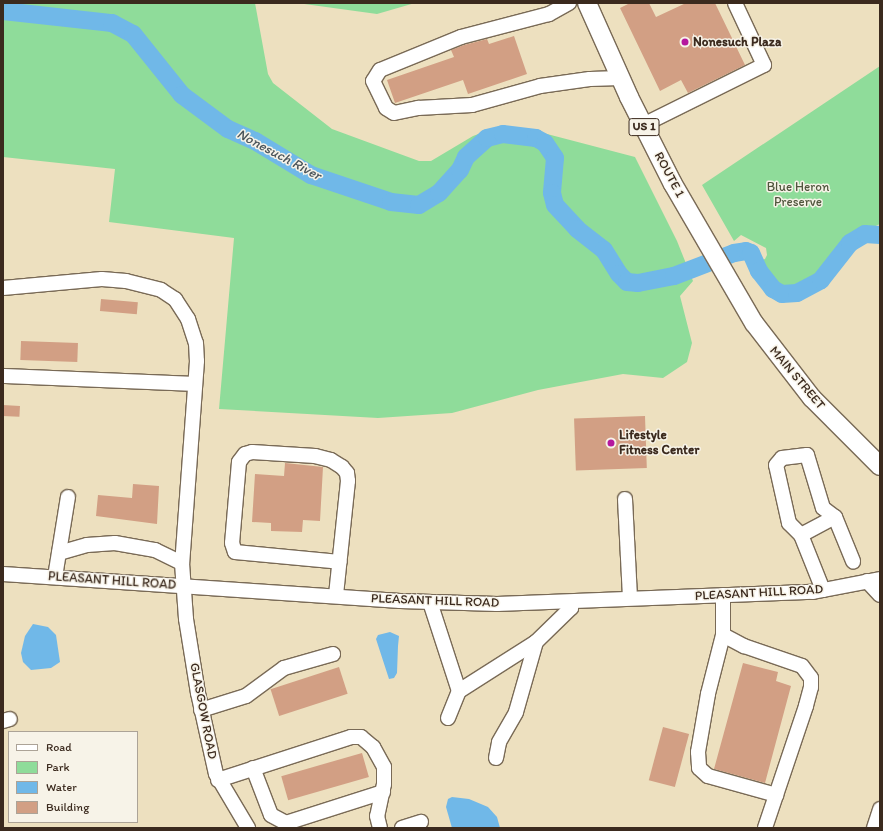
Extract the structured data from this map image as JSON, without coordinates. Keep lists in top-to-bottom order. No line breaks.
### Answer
{"streets":{"main road":["US 1","ROUTE 1","MAIN STREET"],"street":["PLEASANT HILL ROAD","GLASGOW ROAD"]},"crossings":[["ROUTE 1","MAIN STREET"],["PLEASANT HILL ROAD","GLASGOW ROAD"]],"water":["Nonesuch River"],"parks":["Blue Heron Preserve"],"places":["Nonesuch Plaza","Lifestyle Fitness Center"],"legend":["Road","Park","Water","Building"]}
